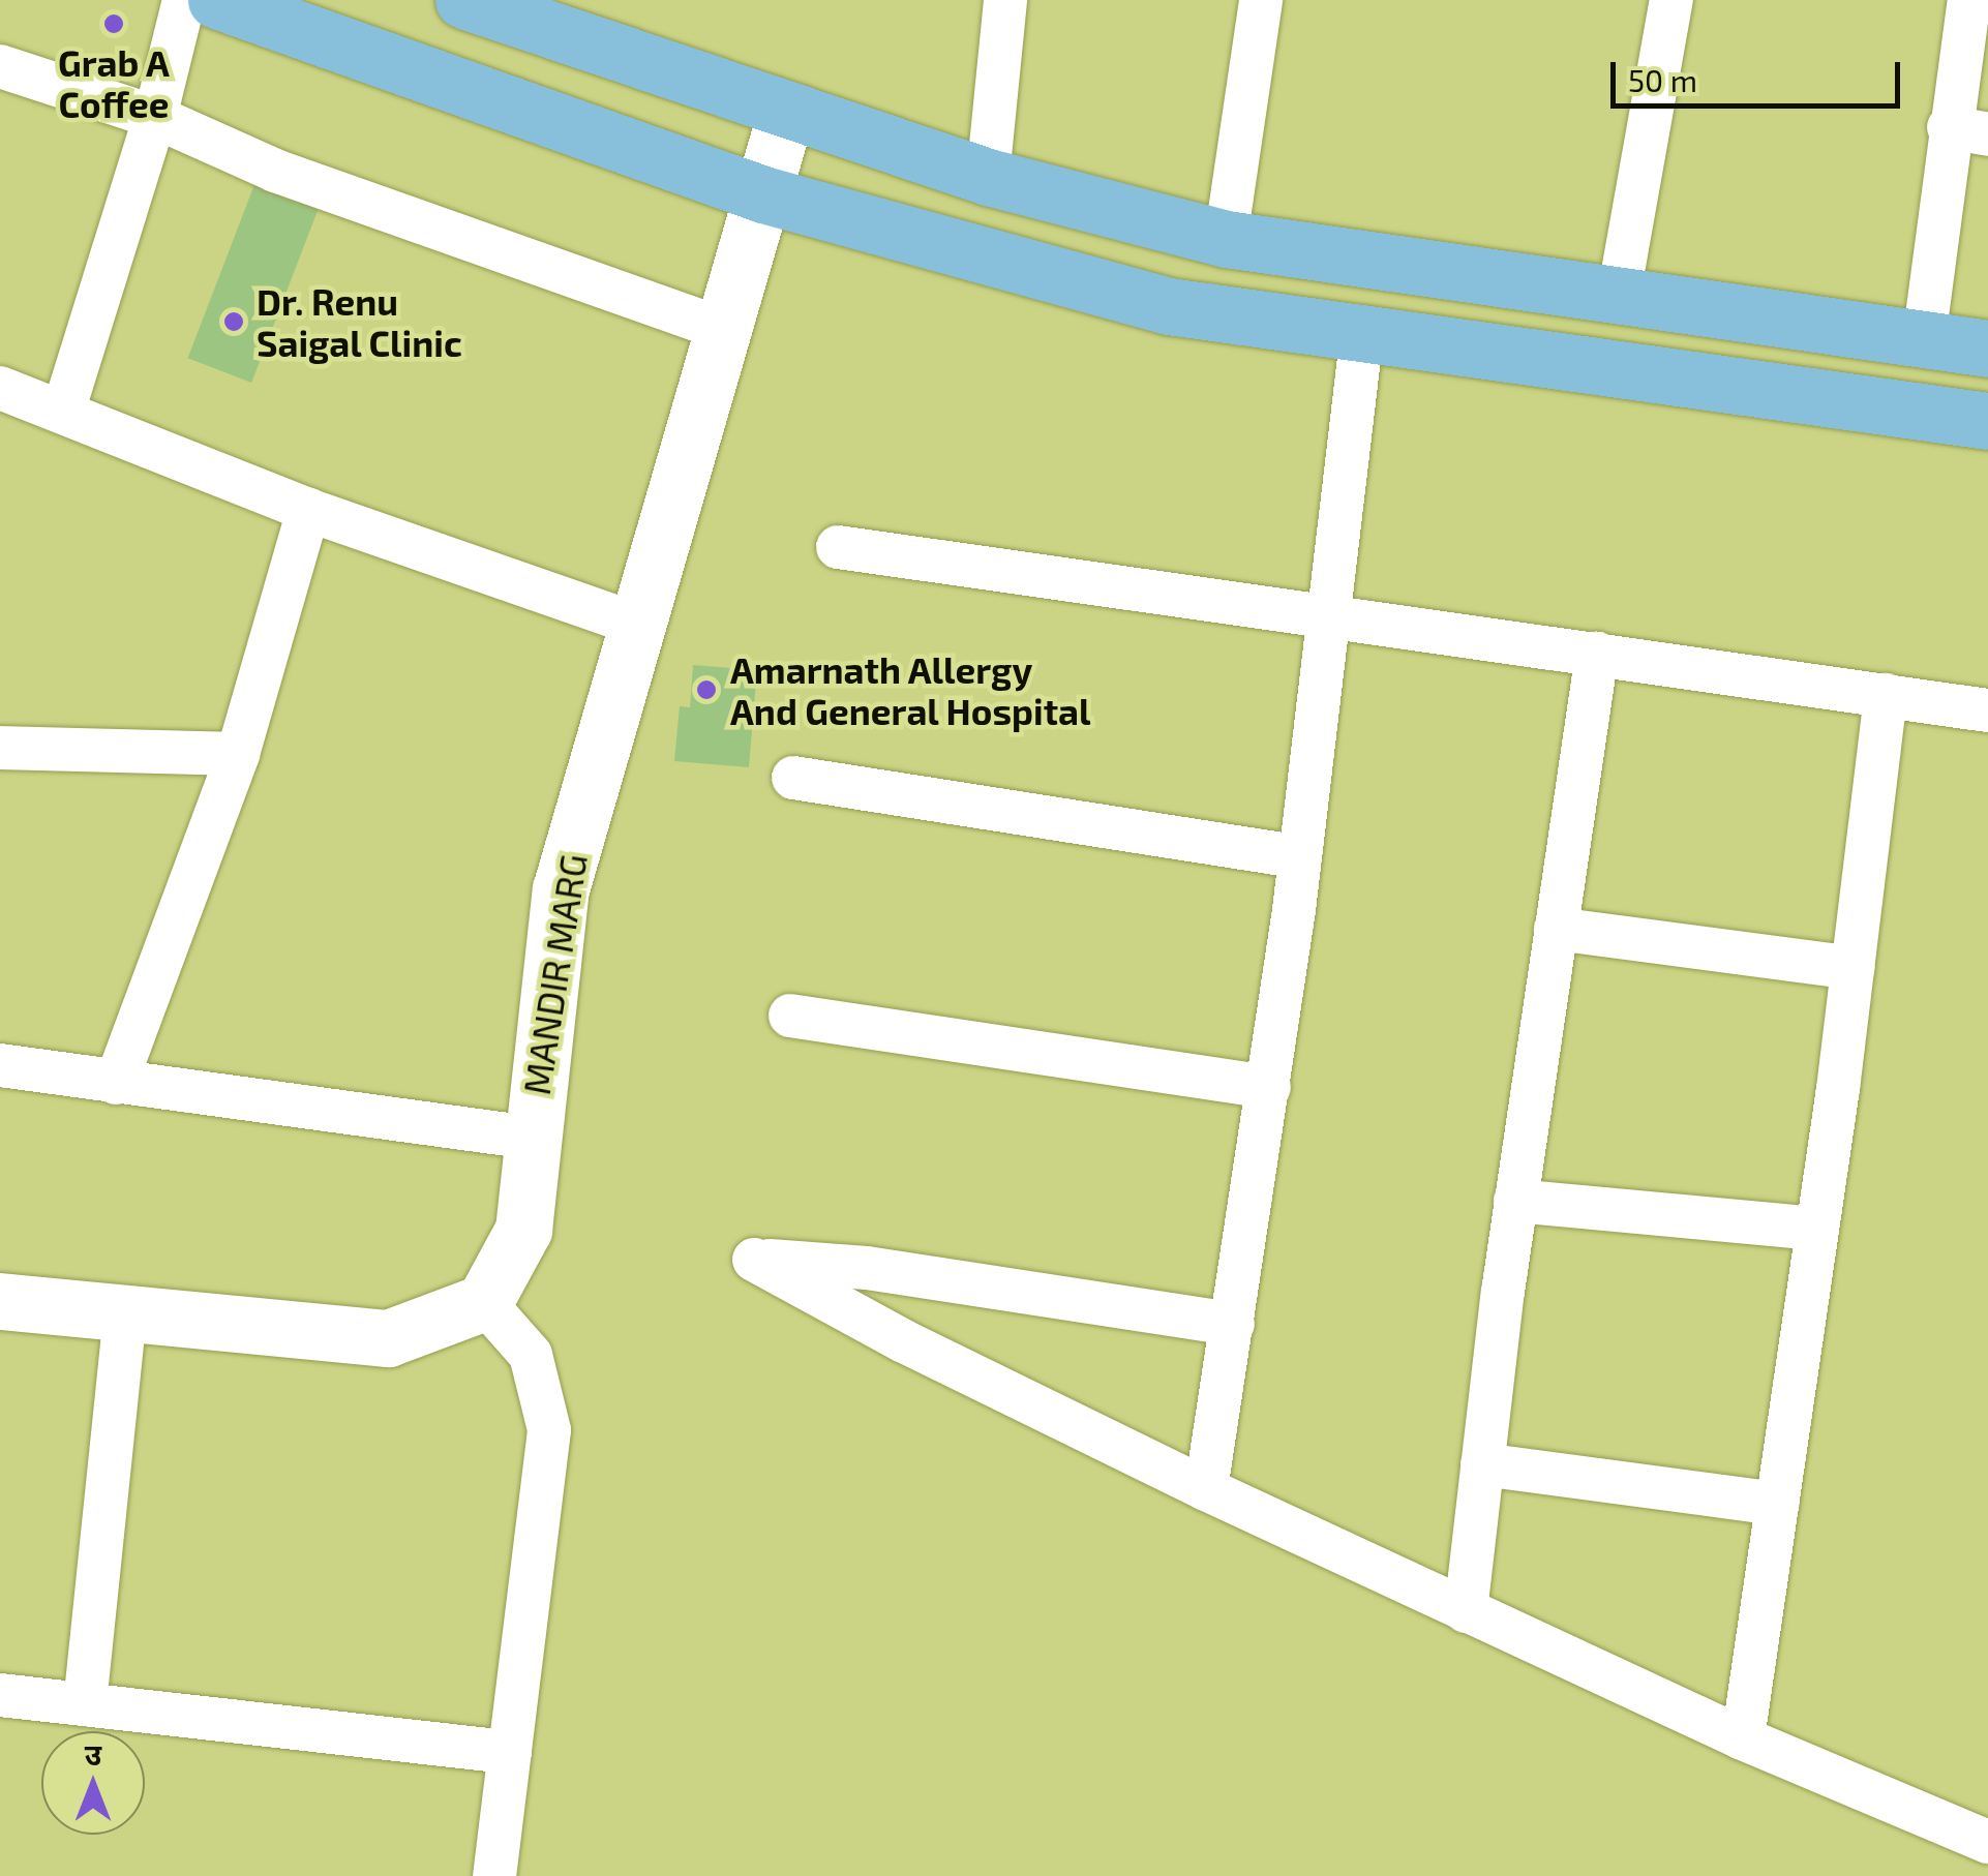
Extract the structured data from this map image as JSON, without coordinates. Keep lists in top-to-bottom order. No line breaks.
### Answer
{"streets":{"street":["MANDIR MARG"]},"places":["Grab A Coffee","Dr. Renu Saigal Clinic","Amarnath Allergy And General Hospital"],"scale_bar":"50 m","north":"top"}
